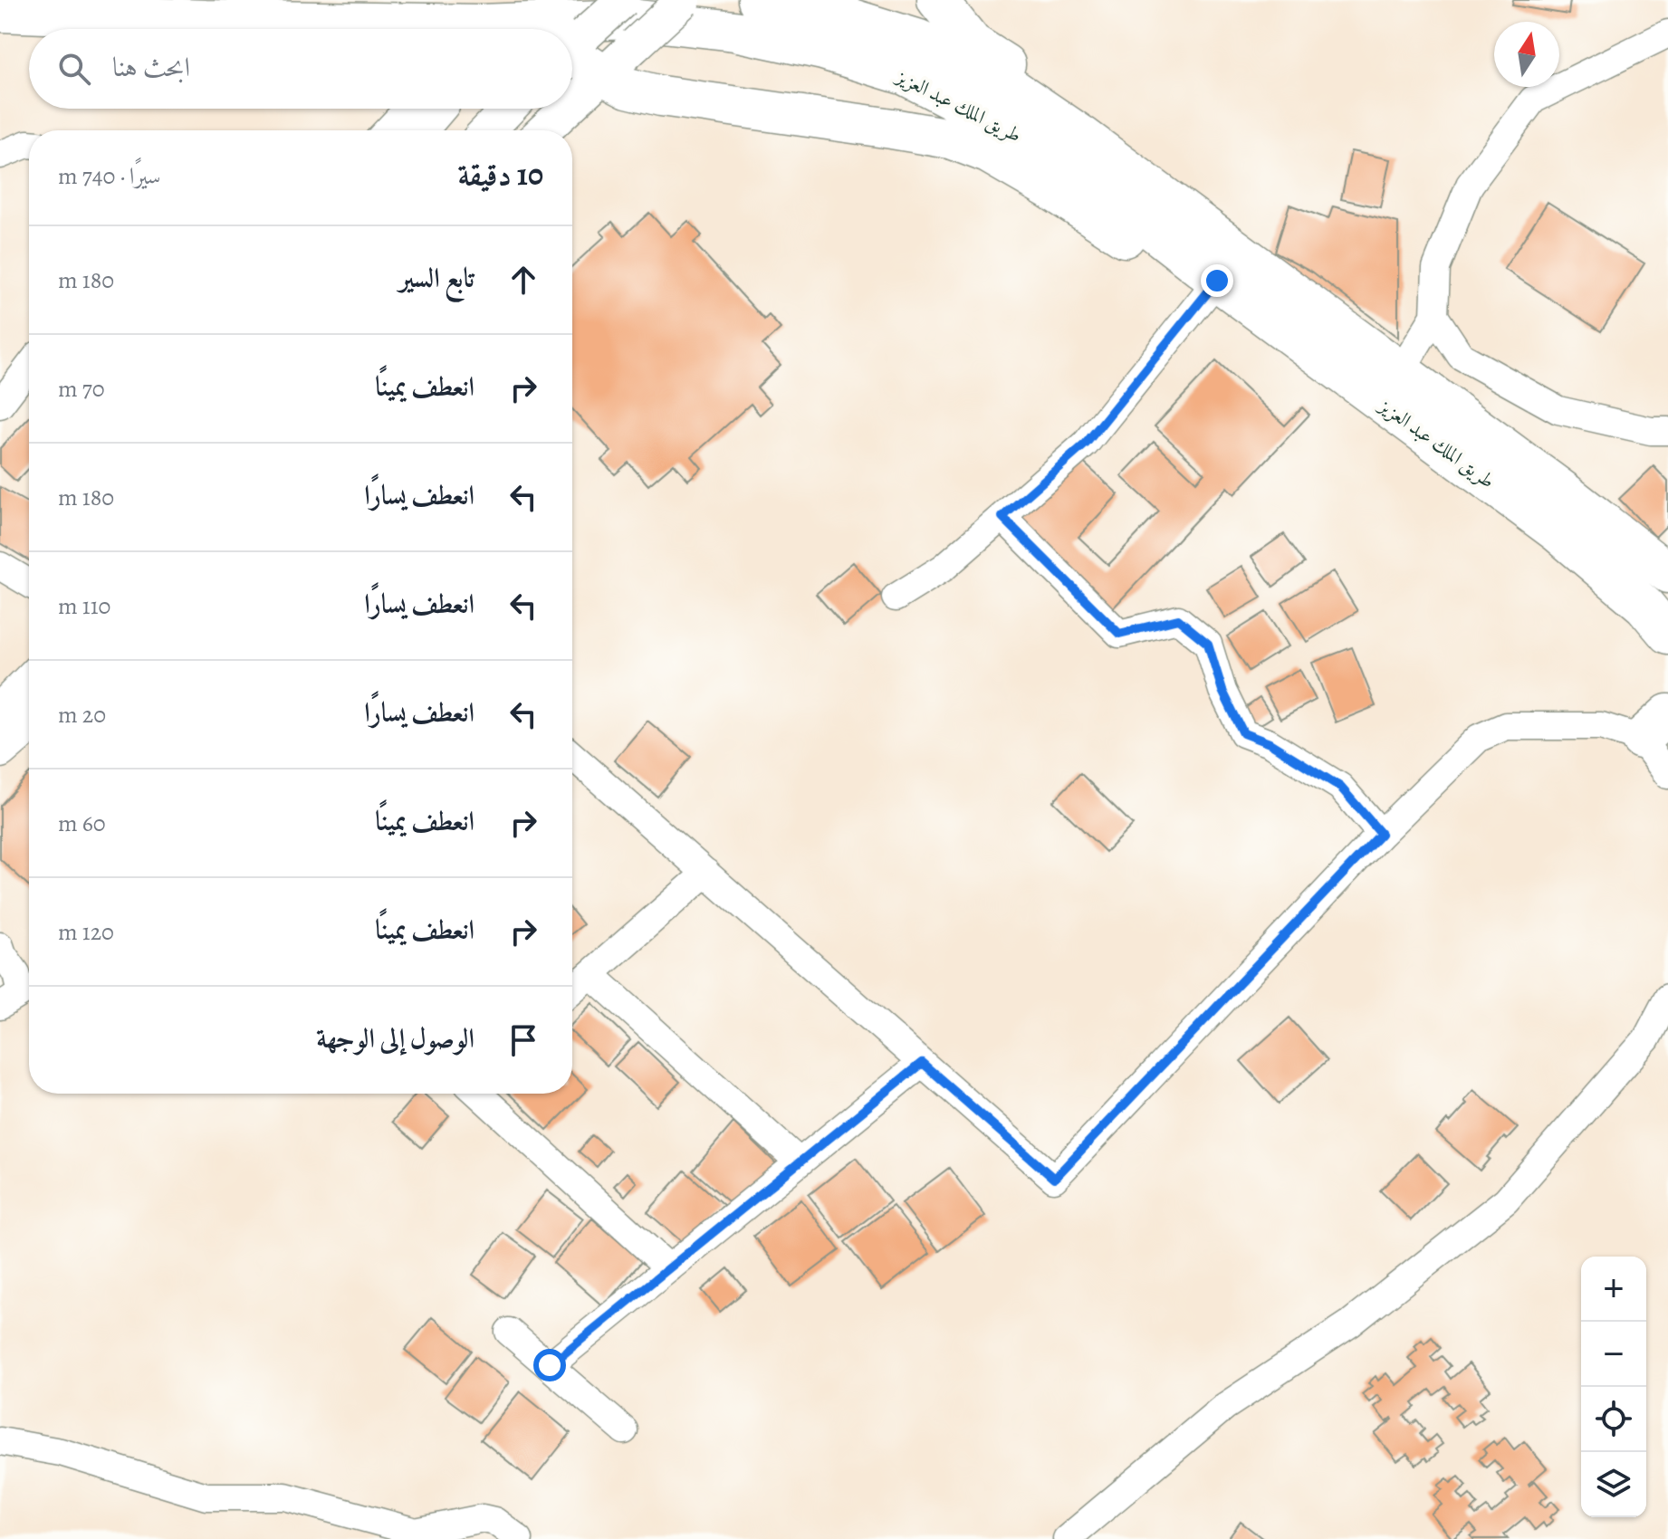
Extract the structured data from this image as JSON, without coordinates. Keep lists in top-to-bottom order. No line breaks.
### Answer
{"streets":{"highway":["طريق الملك عبد العزيز"]},"north":"top","page":{"search":"ابحث هنا","heading":["10 دقيقة","سيرًا · 740 m"],"list":[["تابع السير","180 m"],["انعطف يمينًا","70 m"],["انعطف يسارًا","180 m"],["انعطف يسارًا","110 m"],["انعطف يسارًا","20 m"],["انعطف يمينًا","60 m"],["انعطف يمينًا","120 m"],"الوصول إلى الوجهة"],"map_buttons":["+","−"]}}
